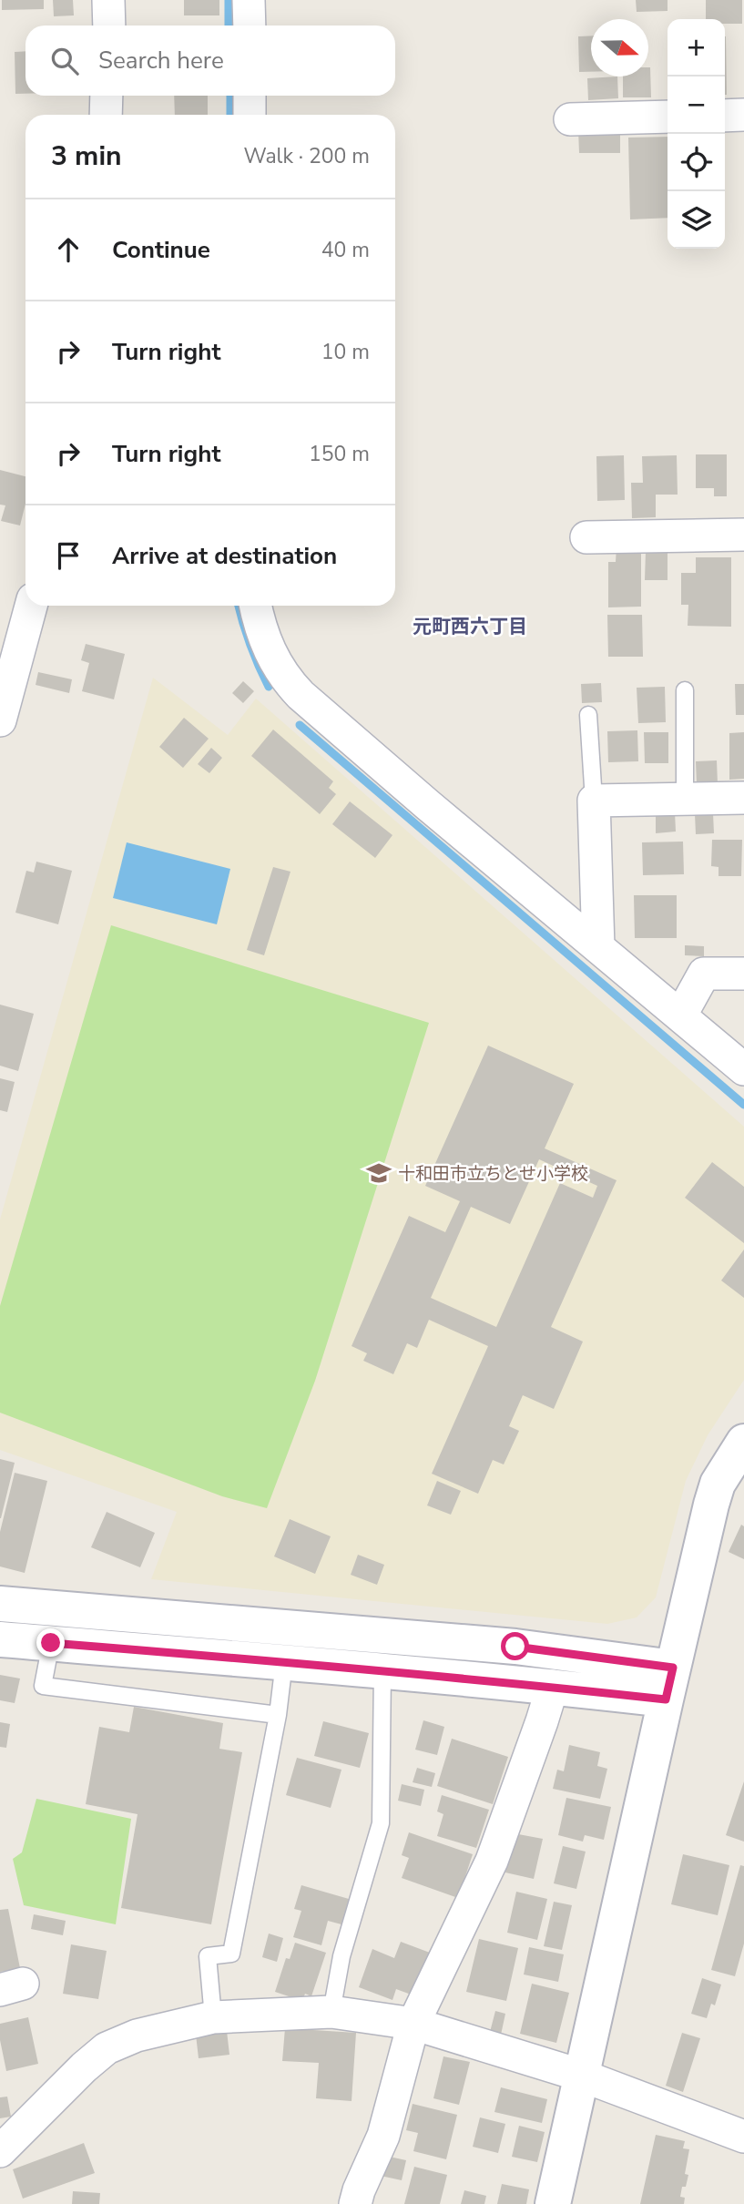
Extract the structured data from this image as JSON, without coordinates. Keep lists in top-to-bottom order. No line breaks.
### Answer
{"districts":["元町西六丁目"],"places":{"school or university":["十和田市立ちとせ小学校"]},"north":"right","page":{"map_buttons":["+","−"],"search":"Search here","heading":["3 min","Walk · 200 m"],"list":[["Continue","40 m"],["Turn right","10 m"],["Turn right","150 m"],"Arrive at destination"]}}
